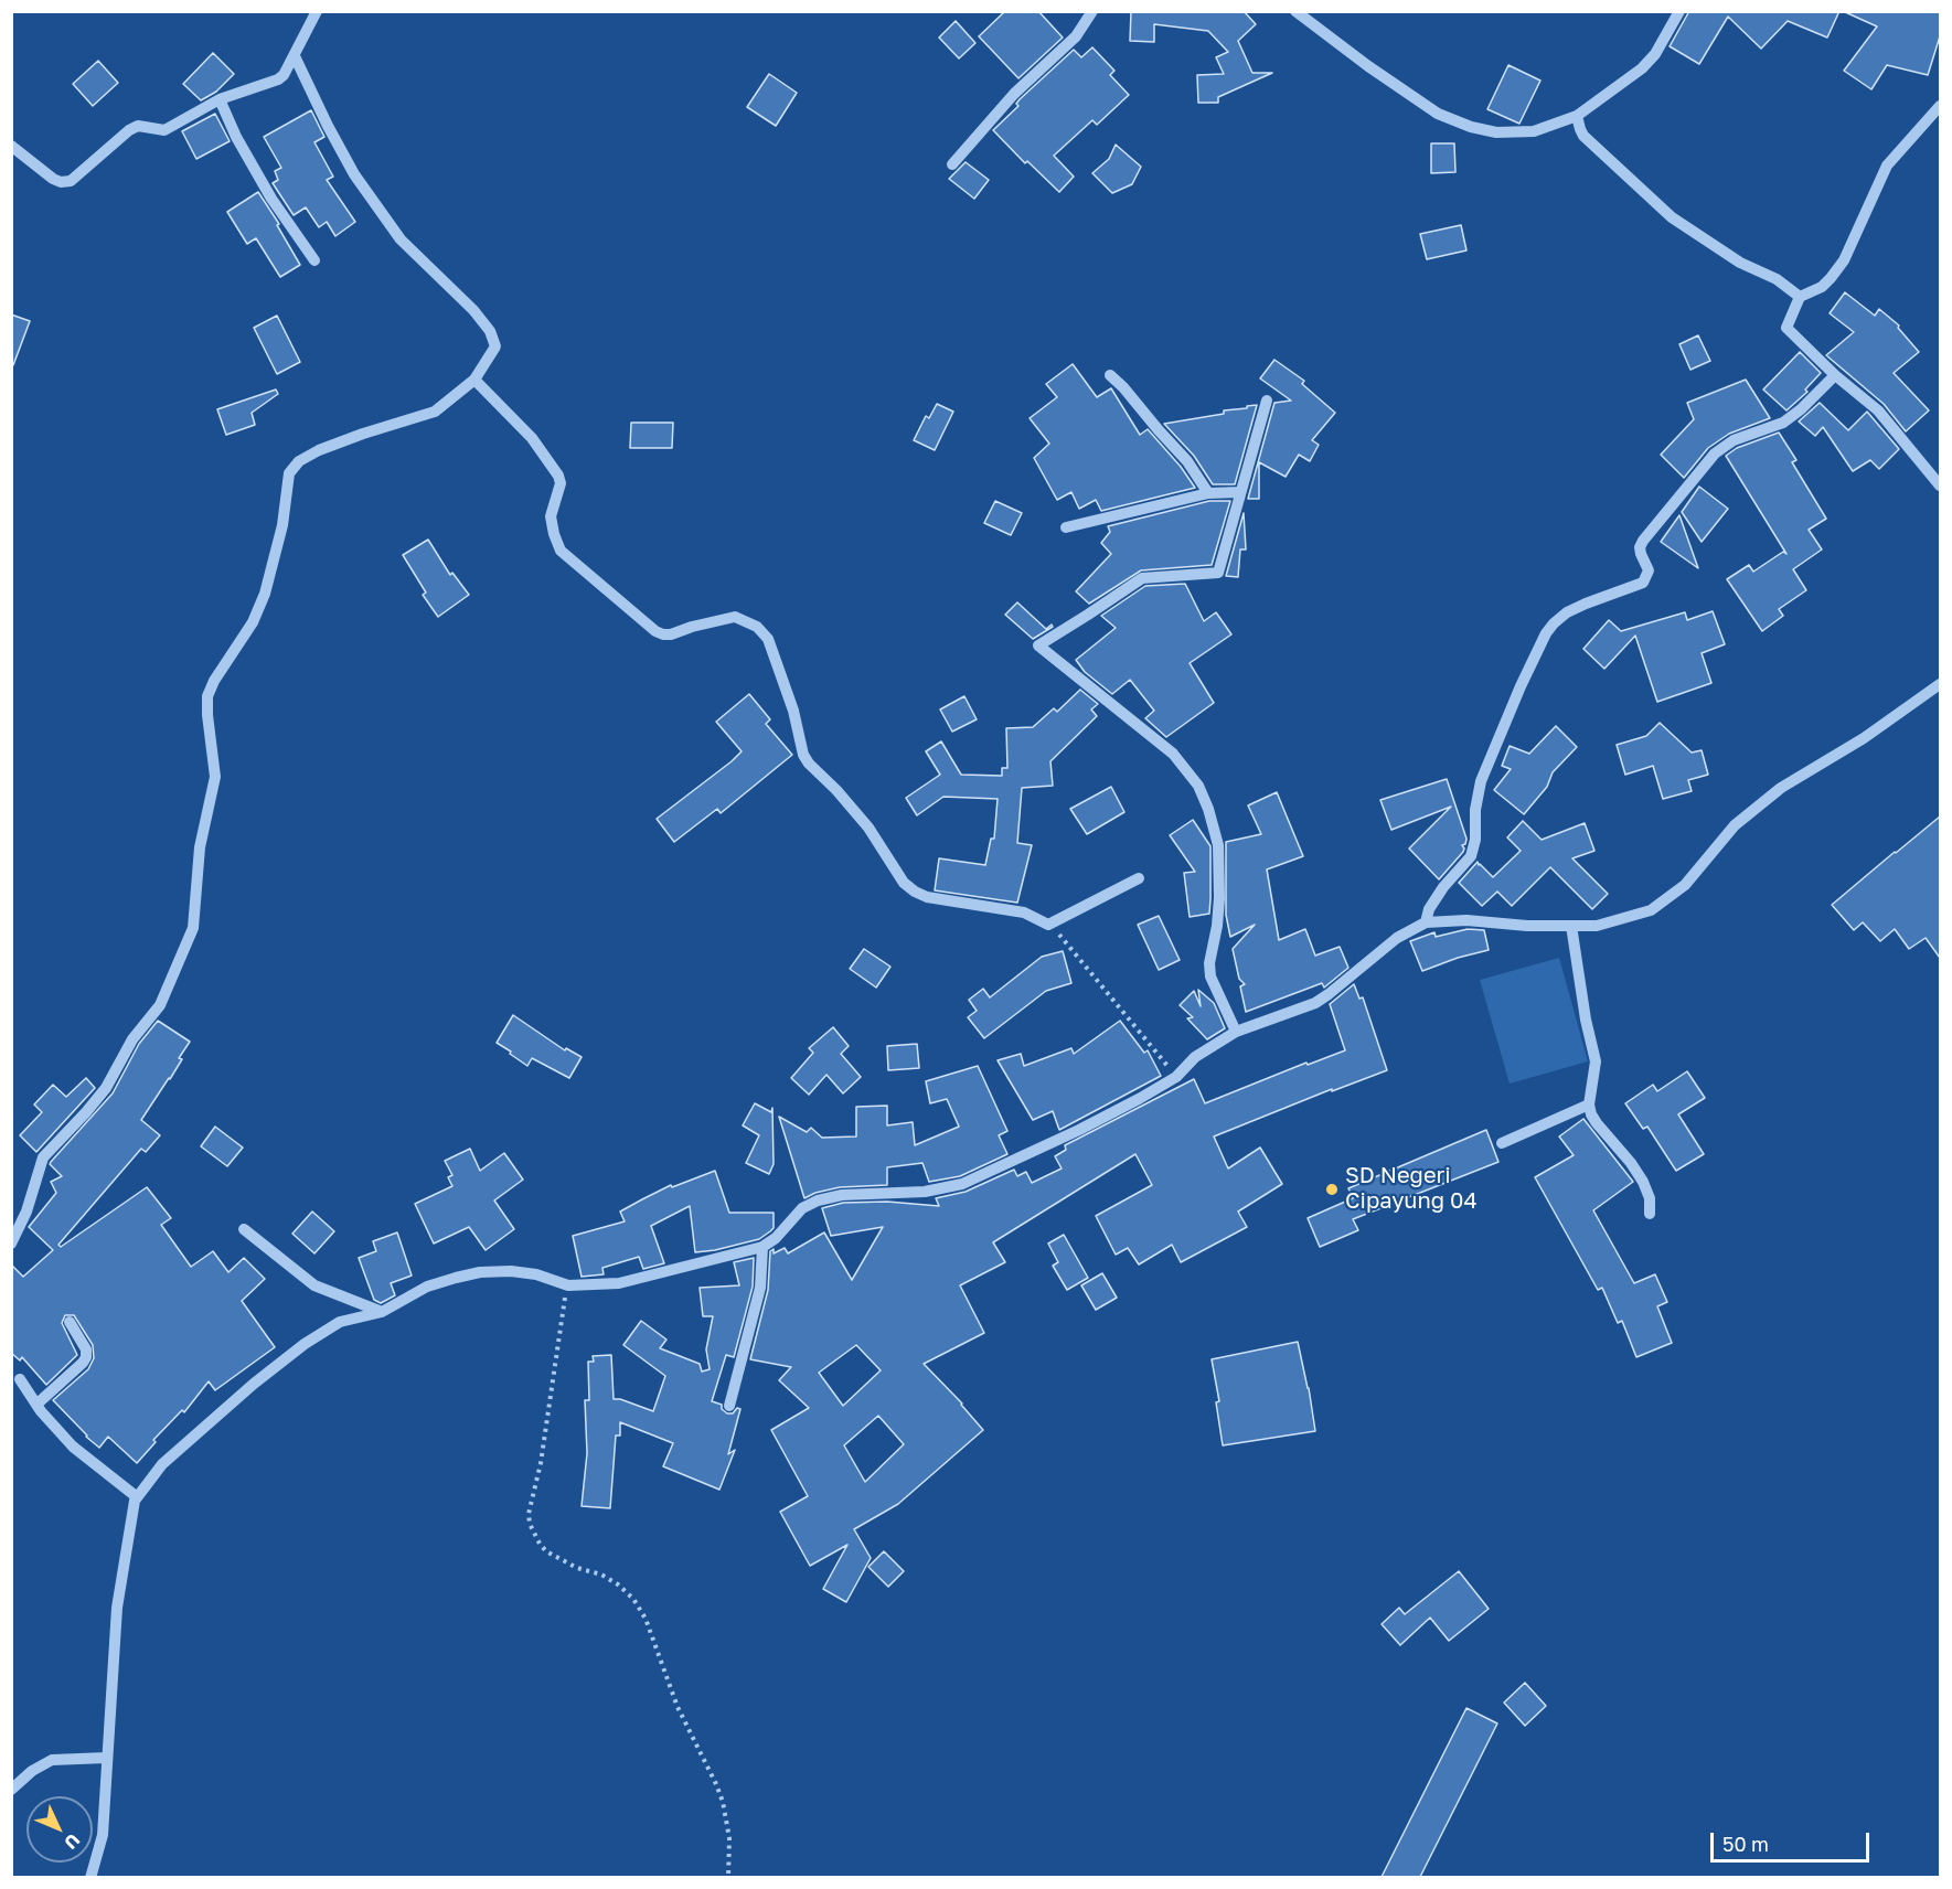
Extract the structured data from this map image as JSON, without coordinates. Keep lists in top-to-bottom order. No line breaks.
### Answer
{"places":["SD Negeri Cipayung 04"],"scale_bar":"50 m","north":"bottom right"}
